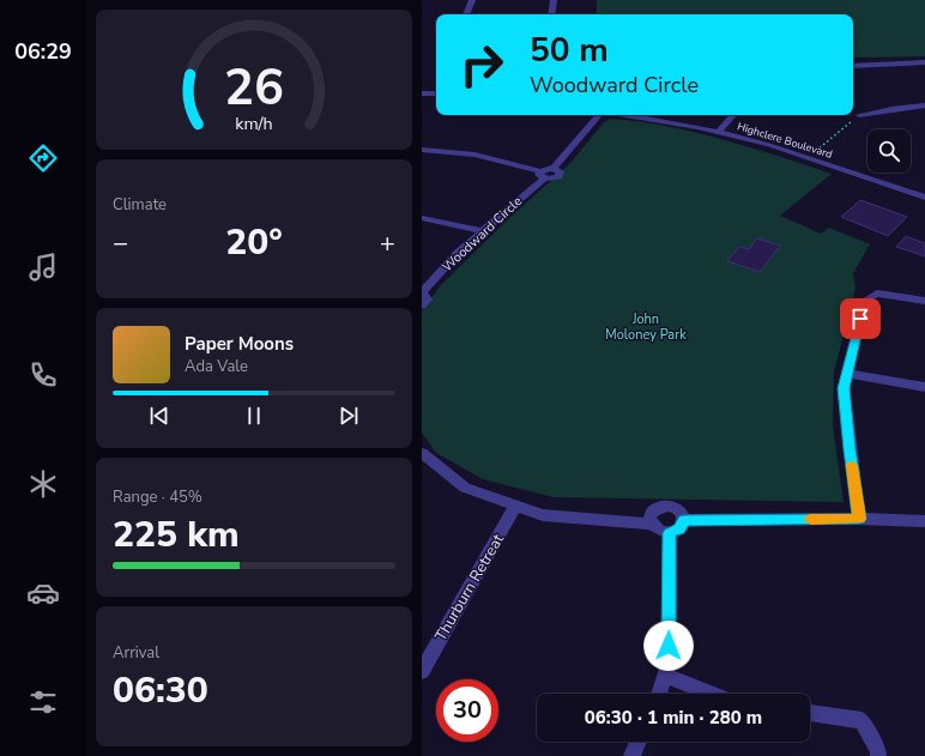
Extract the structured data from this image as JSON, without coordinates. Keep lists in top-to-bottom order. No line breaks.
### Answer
{"streets":{"street":["Highclere Boulevard","Woodward Circle","Thurburn Retreat"]},"parks":["John Moloney Park"],"page":{"tabs":"06:29","turn":["50 m","Woodward Circle"],"tile":["Climate",["Range · 45%","225 km"],["Arrival","06:30"]],"heat":["−","20°","+"],"song":["Paper Moons","Ada Vale"],"limit":"30","trip":"06:30 · 1 min · 280 m","gauge":["26","km/h"]}}
